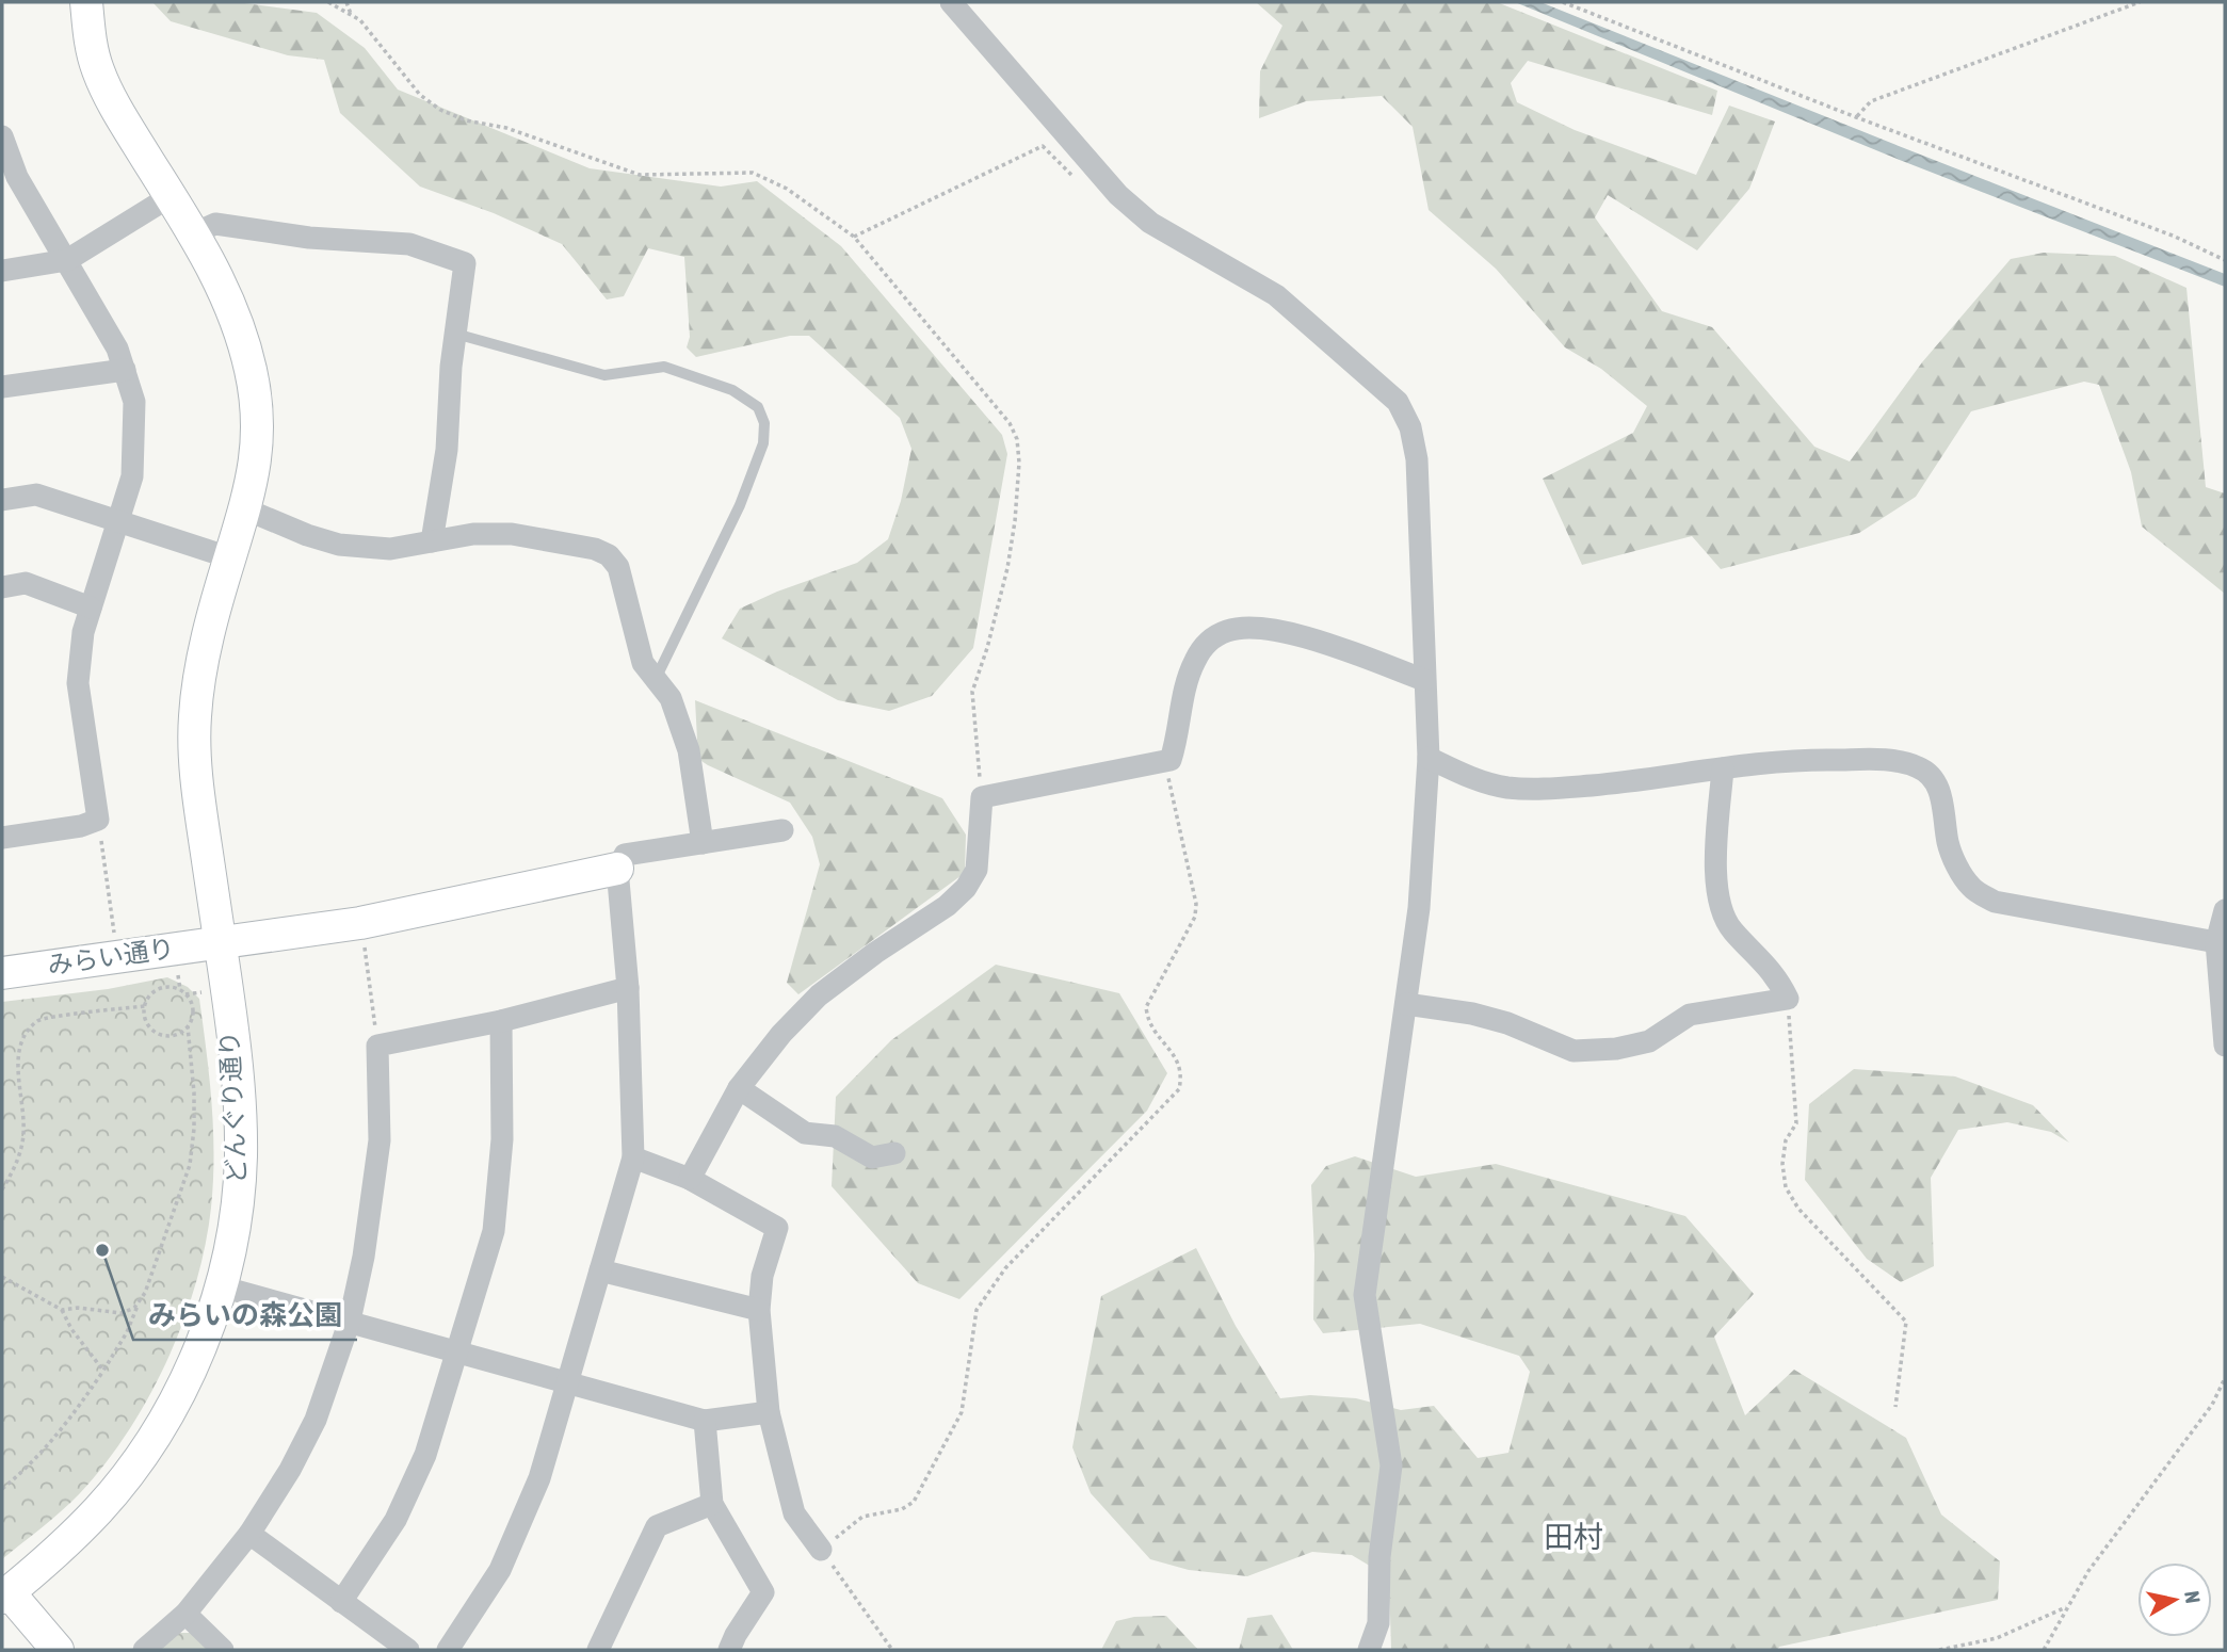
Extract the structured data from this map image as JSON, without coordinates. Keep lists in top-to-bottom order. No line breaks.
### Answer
{"streets":{"street":["みらい通り","どんぐり通り"]},"crossings":[["みらい通り","どんぐり通り"]],"districts":["田村"],"places":["みらいの森公園"],"north":"right"}
